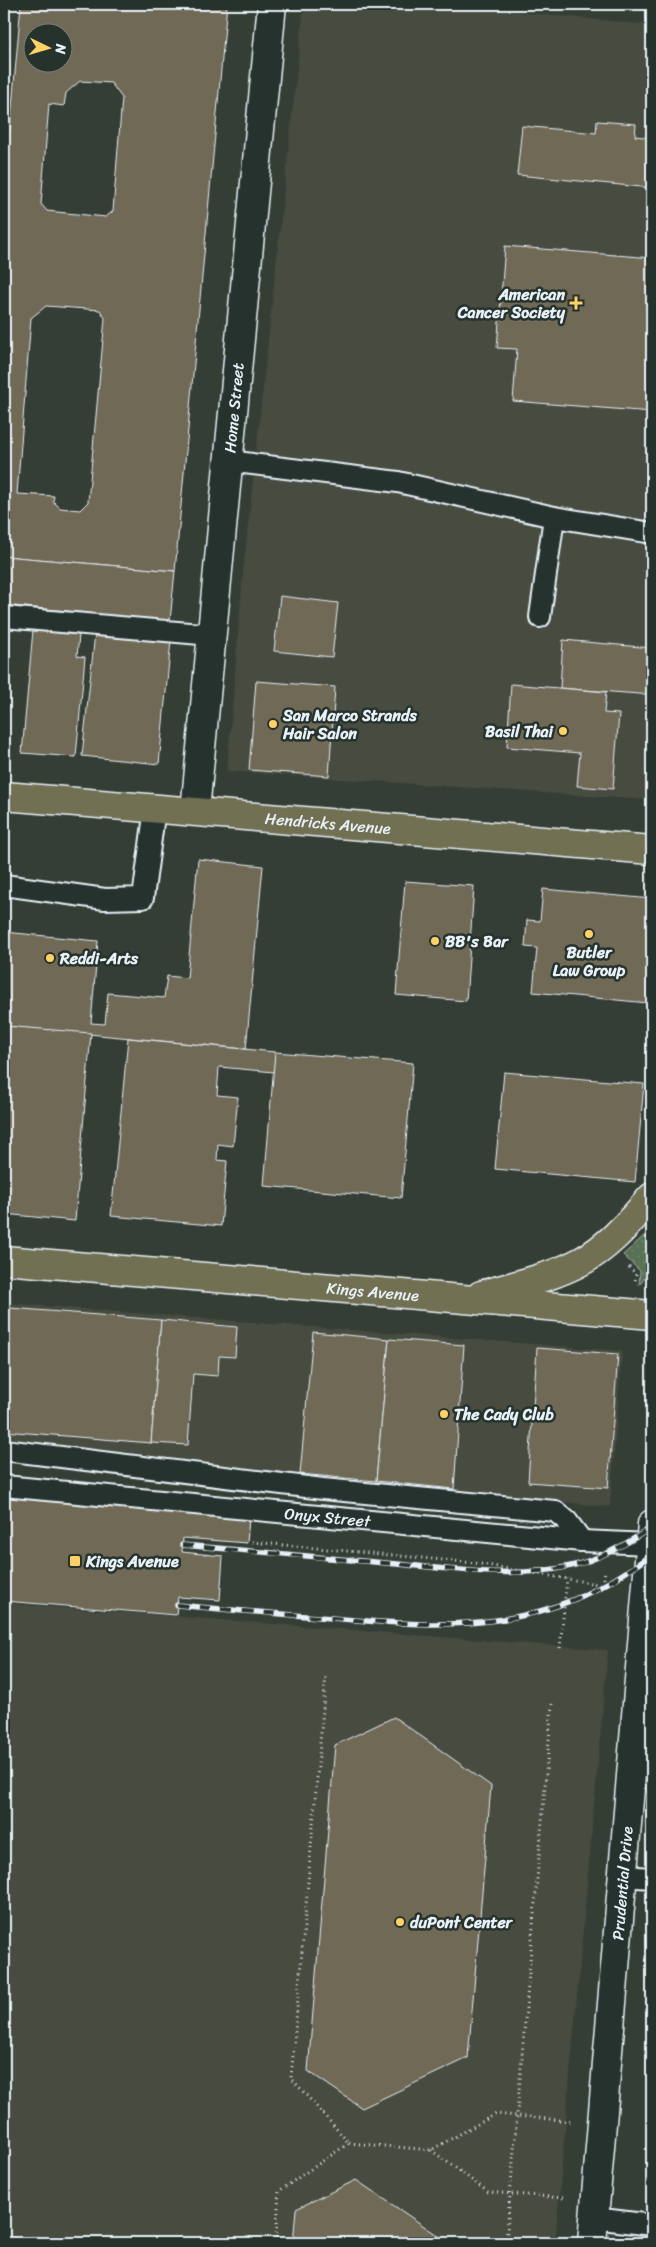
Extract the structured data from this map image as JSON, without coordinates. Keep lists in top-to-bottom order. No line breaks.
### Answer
{"streets":{"main road":["Hendricks Avenue","Kings Avenue"],"street":["Home Street","Prudential Drive"],"lane":["Onyx Street"]},"crossings":[["Home Street","Hendricks Avenue"],["Onyx Street","Prudential Drive"]],"places":{"health":["American Cancer Society"],"other":["San Marco Strands Hair Salon","Basil Thai","Butler Law Group","BB's Bar","Reddi-Arts","The Cady Club","duPont Center"],"transit":["Kings Avenue"]},"north":"right"}
